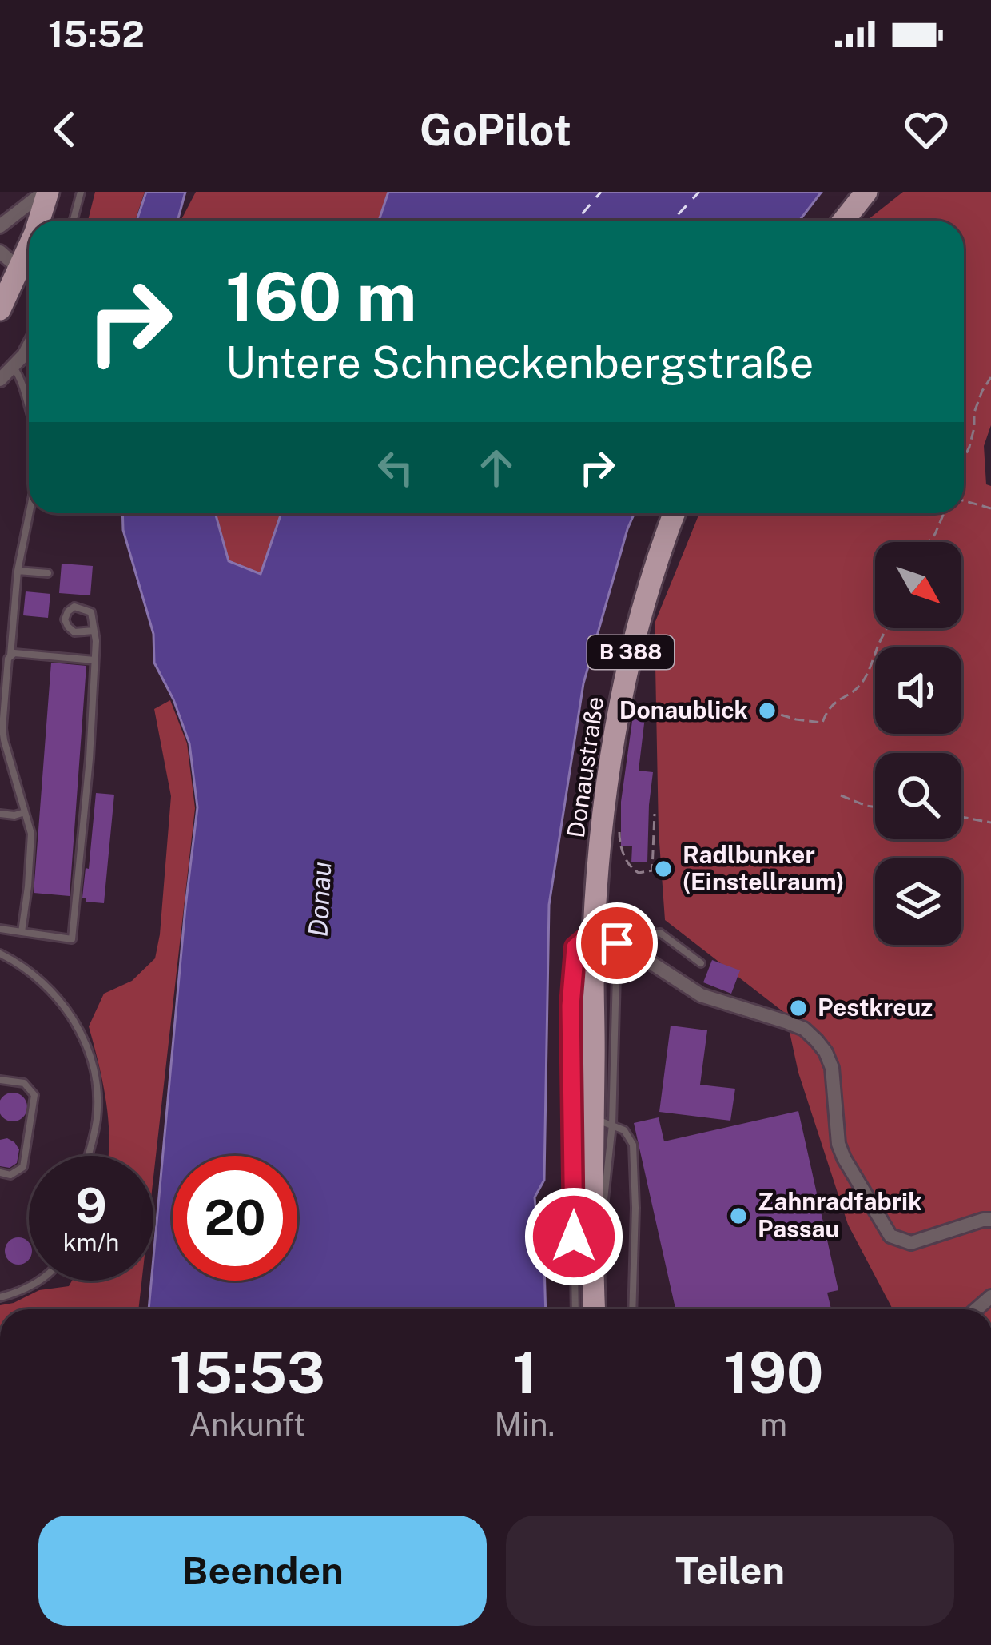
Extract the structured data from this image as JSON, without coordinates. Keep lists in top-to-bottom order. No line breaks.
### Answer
{"streets":{"main road":["B 388","Donaustraße"]},"water":["Donau"],"places":["Donaublick","Radlbunker (Einstellraum)","Pestkreuz","Zahnradfabrik Passau"],"north":"bottom right","page":{"status":"15:52","header":"GoPilot","turn":["160 m","Untere Schneckenbergstraße"],"speed":"9 km/h","limit":"20","eta":["15:53","Ankunft","1","Min.","190","m"],"buttons":["Beenden","Teilen"]}}
